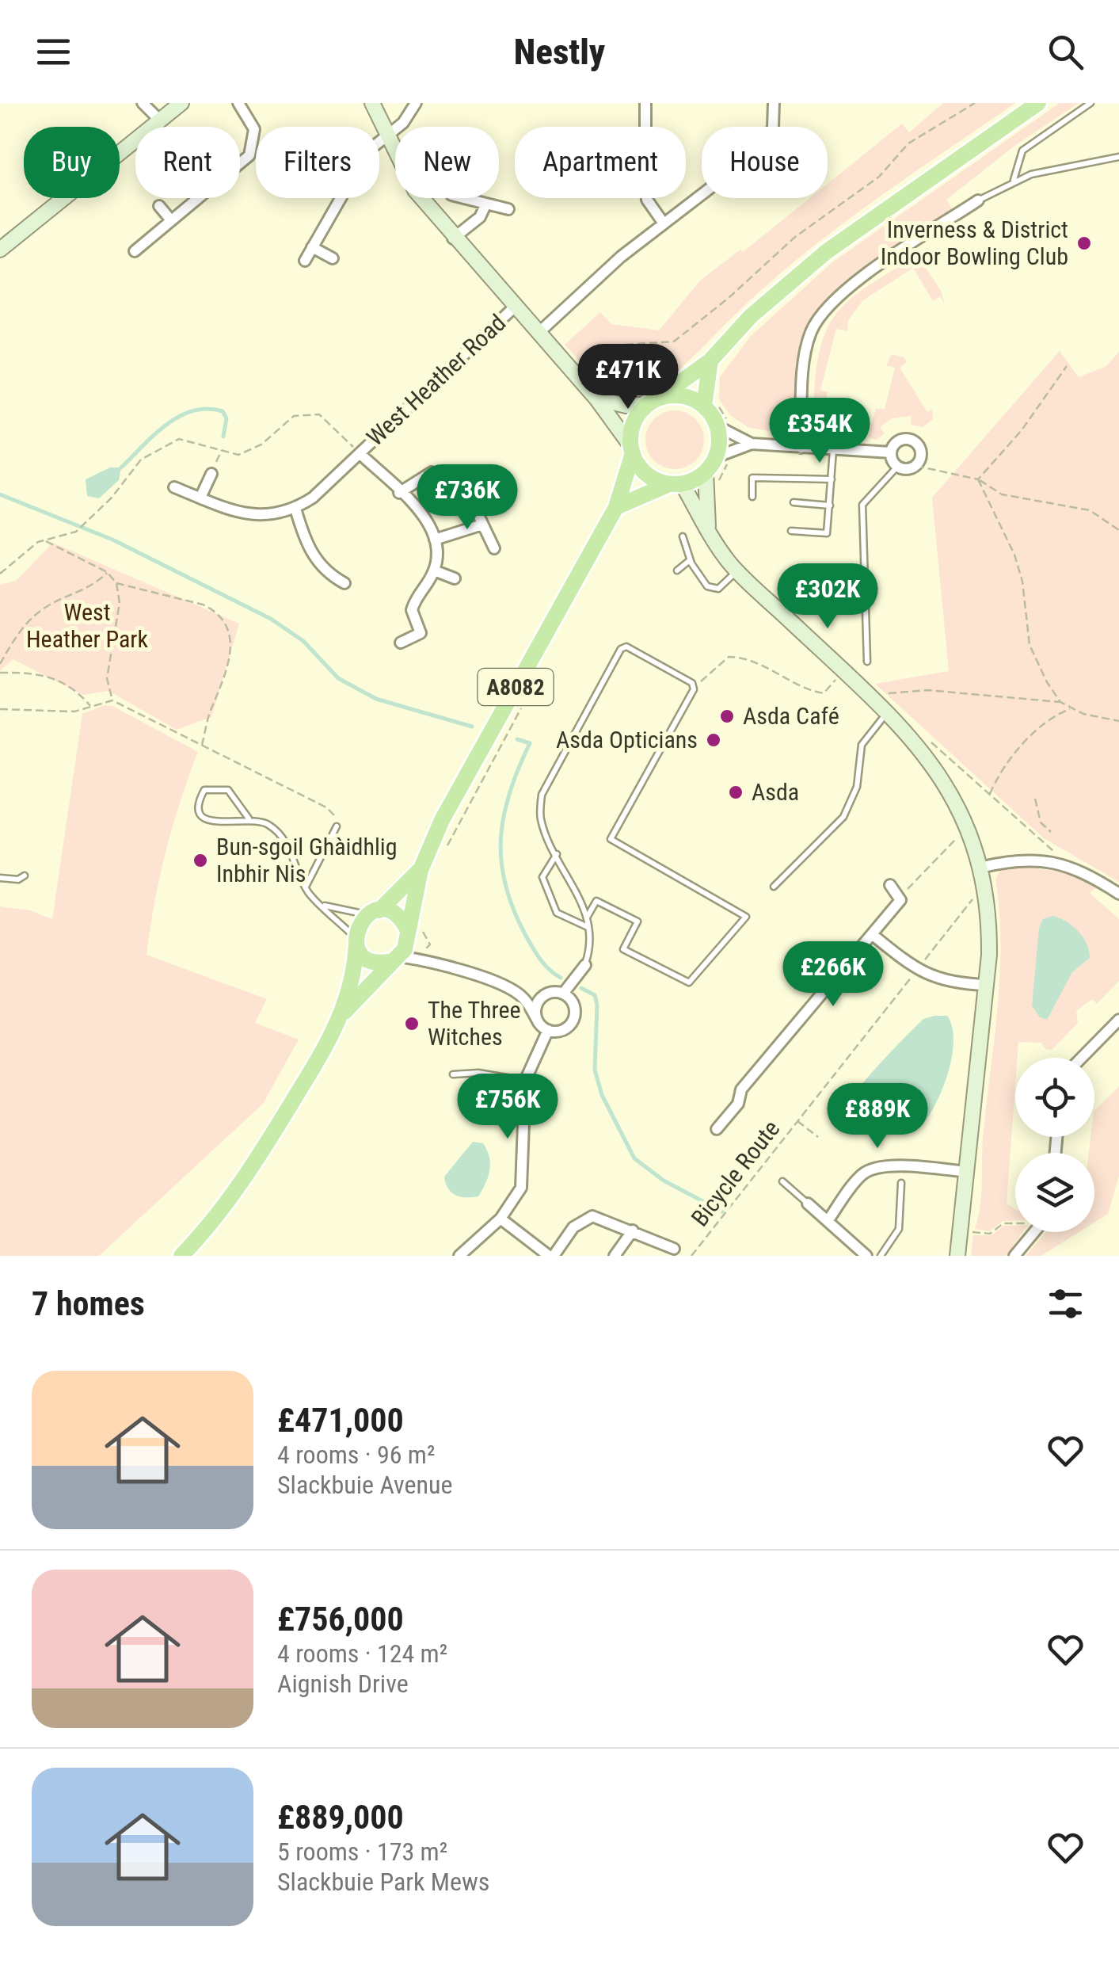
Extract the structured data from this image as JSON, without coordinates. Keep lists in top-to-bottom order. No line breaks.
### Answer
{"streets":{"main road":["A8082"],"street":["West Heather Road"],"path":["Bicycle Route"]},"parks":["West Heather Park"],"places":["Inverness & District Indoor Bowling Club","Asda Café","Asda Opticians","Asda","Bun-sgoil Ghàidhlig Inbhir Nis","The Three Witches"],"page":{"header":"Nestly","chip":["Buy","Rent","Filters","New","Apartment","House"],"price":["£471K","£354K","£736K","£302K","£266K","£756K","£889K"],"heading":"7 homes","list":[{"name":"£471,000","note":"4 rooms · 96 m² · Slackbuie Avenue"},{"name":"£756,000","note":"4 rooms · 124 m² · Aignish Drive"},{"name":"£889,000","note":"5 rooms · 173 m² · Slackbuie Park Mews"}]}}
